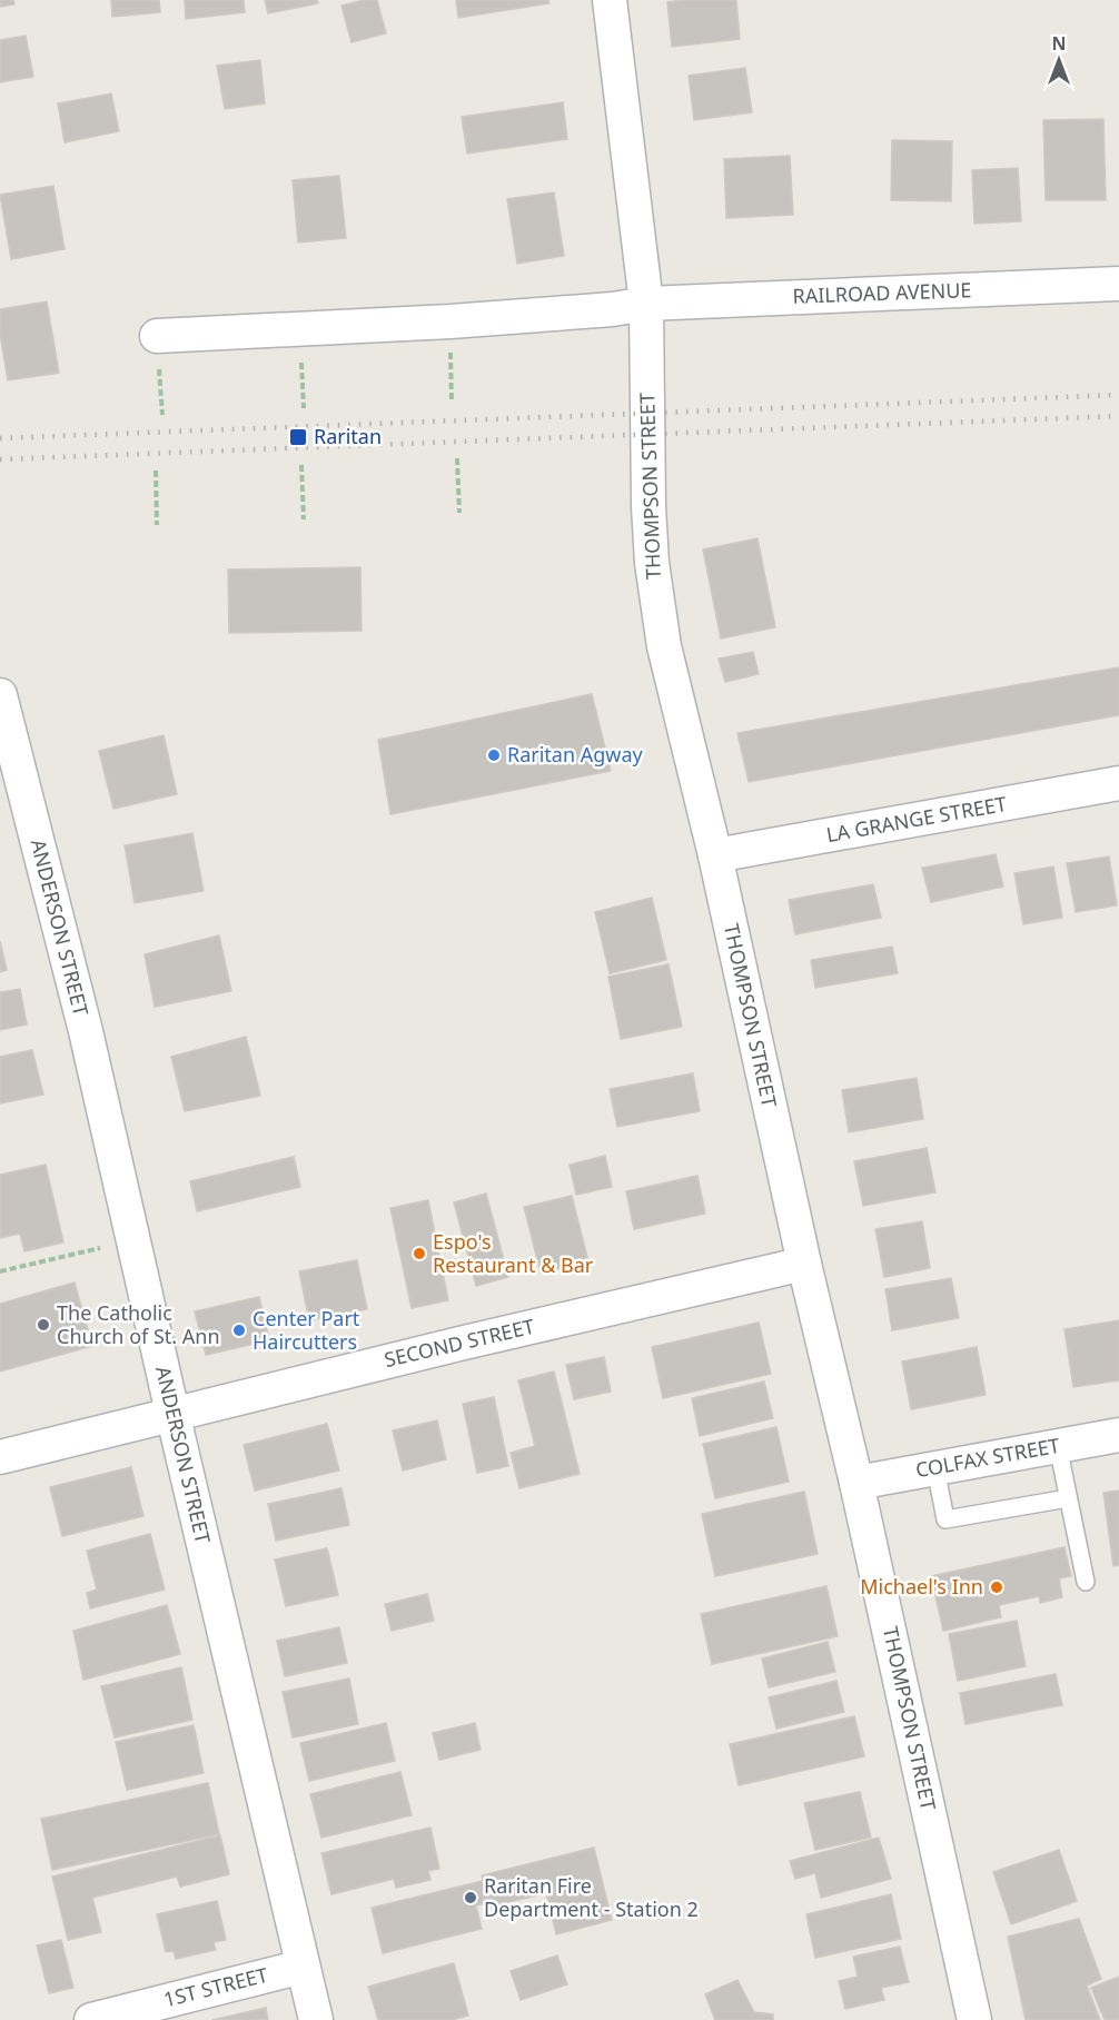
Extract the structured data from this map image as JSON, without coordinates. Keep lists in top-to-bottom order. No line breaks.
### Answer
{"streets":{"street":["RAILROAD AVENUE","THOMPSON STREET","LA GRANGE STREET","ANDERSON STREET","SECOND STREET","COLFAX STREET","1ST STREET"]},"crossings":[["RAILROAD AVENUE","THOMPSON STREET"],["THOMPSON STREET","LA GRANGE STREET"],["THOMPSON STREET","SECOND STREET"],["THOMPSON STREET","COLFAX STREET"],["ANDERSON STREET","SECOND STREET"],["ANDERSON STREET","1ST STREET"]],"places":{"transit":["Raritan"],"other":["Raritan Agway","Espo's Restaurant & Bar","The Catholic Church of St. Ann","Center Part Haircutters","Michael's Inn","Raritan Fire Department - Station 2"]},"north":"top"}
